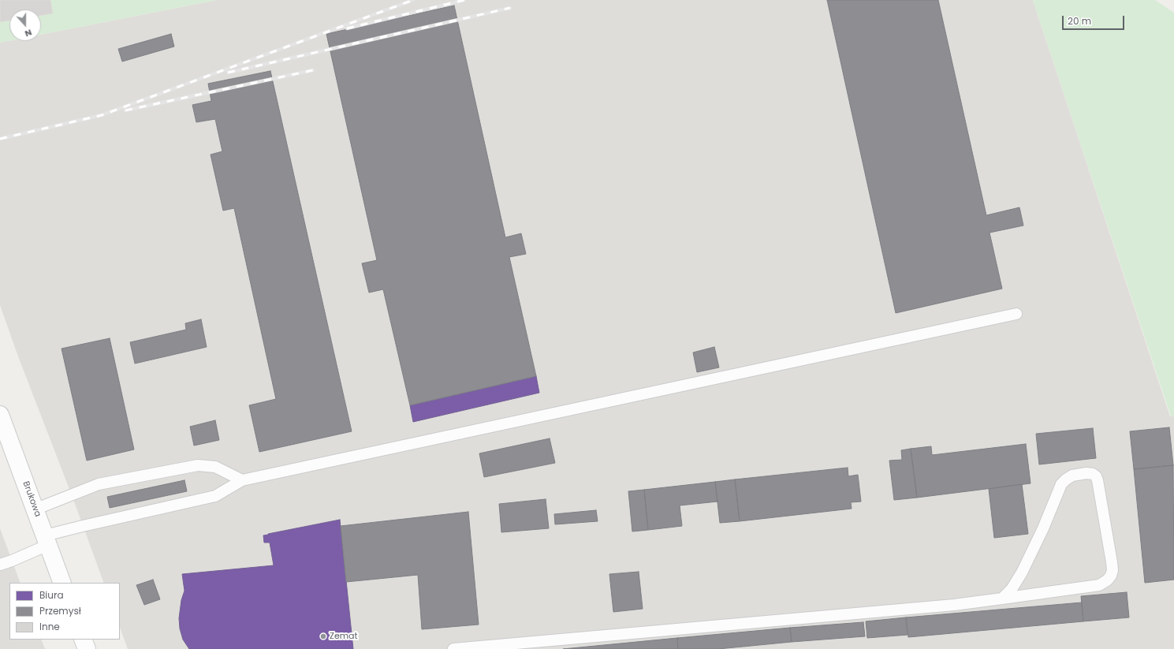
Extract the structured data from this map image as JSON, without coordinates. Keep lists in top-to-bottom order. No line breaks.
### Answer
{"streets":{"street":["Brukowa"]},"places":["Zemat"],"legend":["Biura","Przemysł","Inne"],"scale_bar":"20 m","north":"bottom"}
